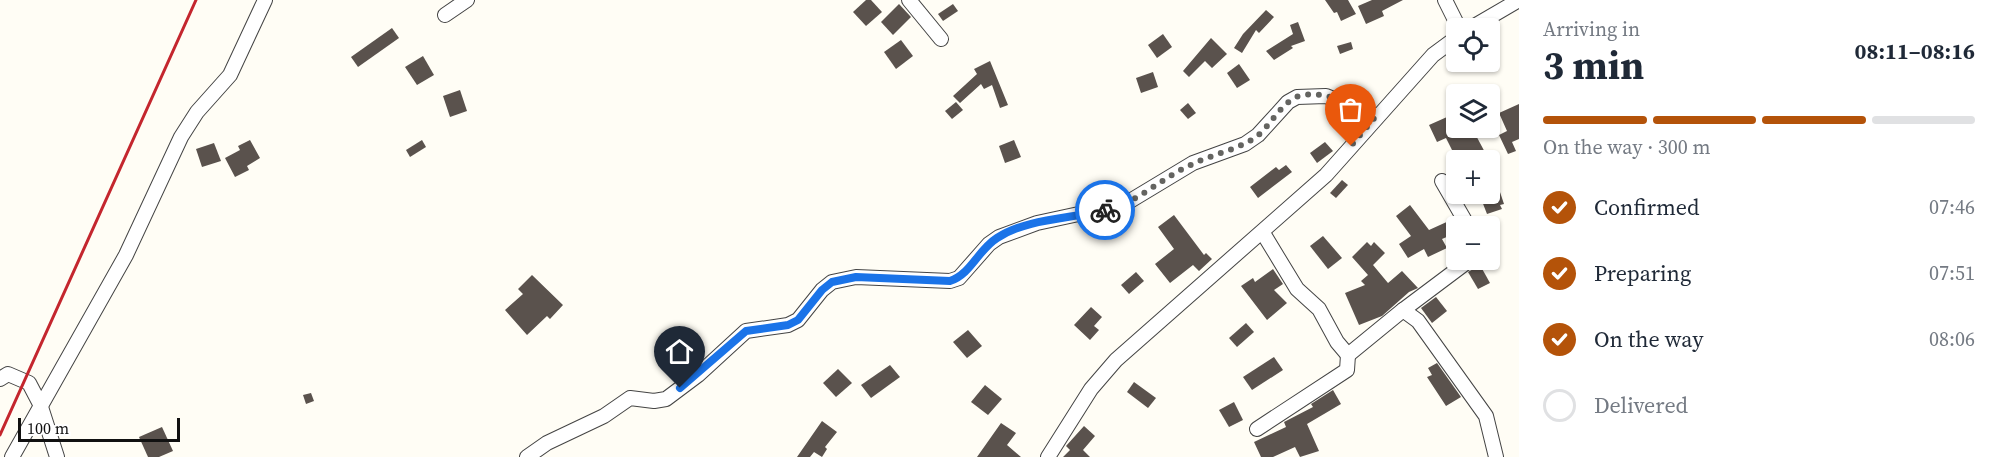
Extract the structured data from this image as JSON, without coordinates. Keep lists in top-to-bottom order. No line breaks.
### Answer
{"scale_bar":"100 m","page":{"heading":["3 min","Arriving in","08:11–08:16"],"map_buttons":["+","−"],"bar":"On the way · 300 m","list":[["Confirmed","07:46"],["Preparing","07:51"],["On the way","08:06"],"Delivered"],"scale":"100 m"}}
